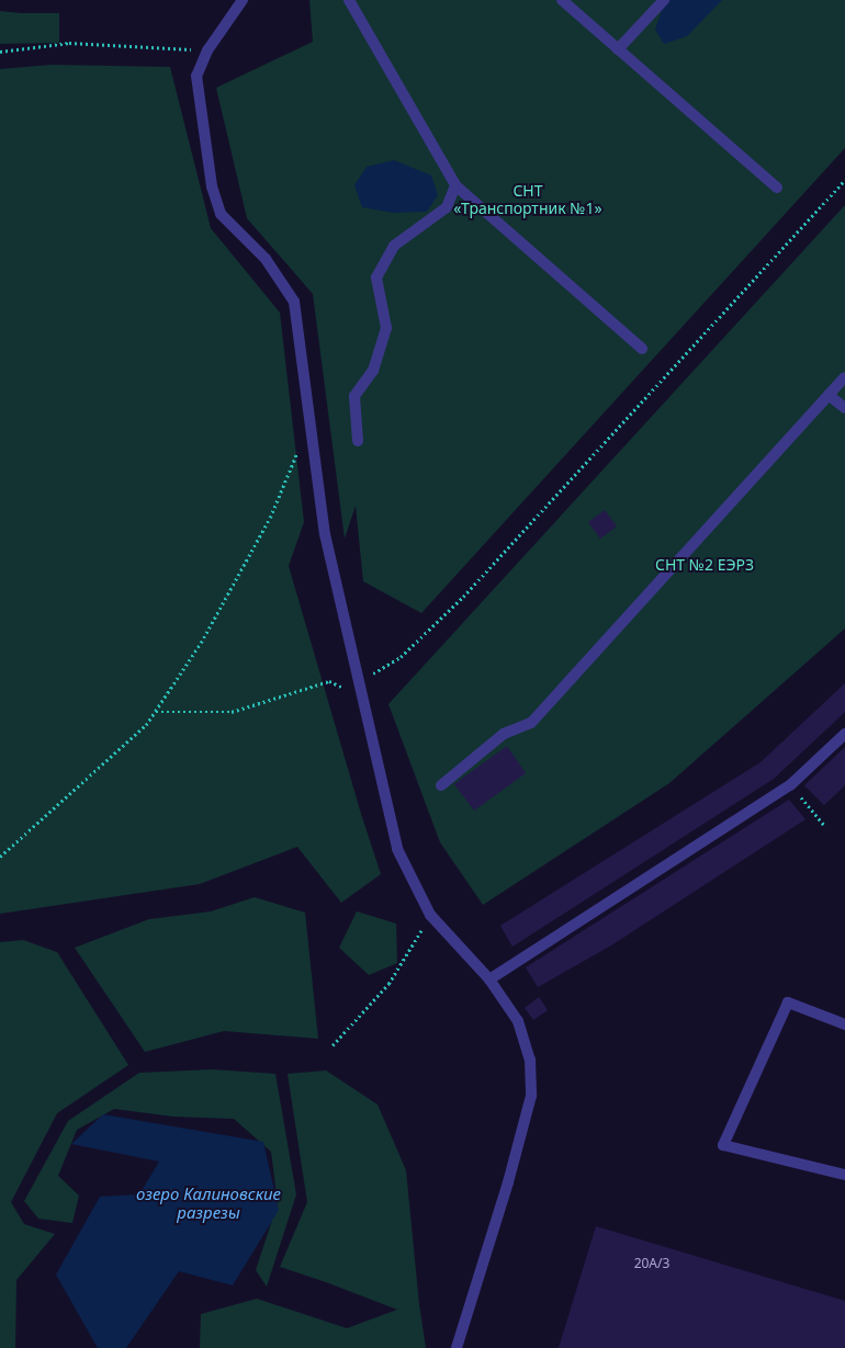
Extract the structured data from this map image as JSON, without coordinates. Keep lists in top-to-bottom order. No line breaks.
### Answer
{"water":["озеро Калиновские разрезы"],"parks":["СНТ «Транспортник №1»","СНТ №2 ЕЭРЗ"],"house_numbers":["20А/3"]}
